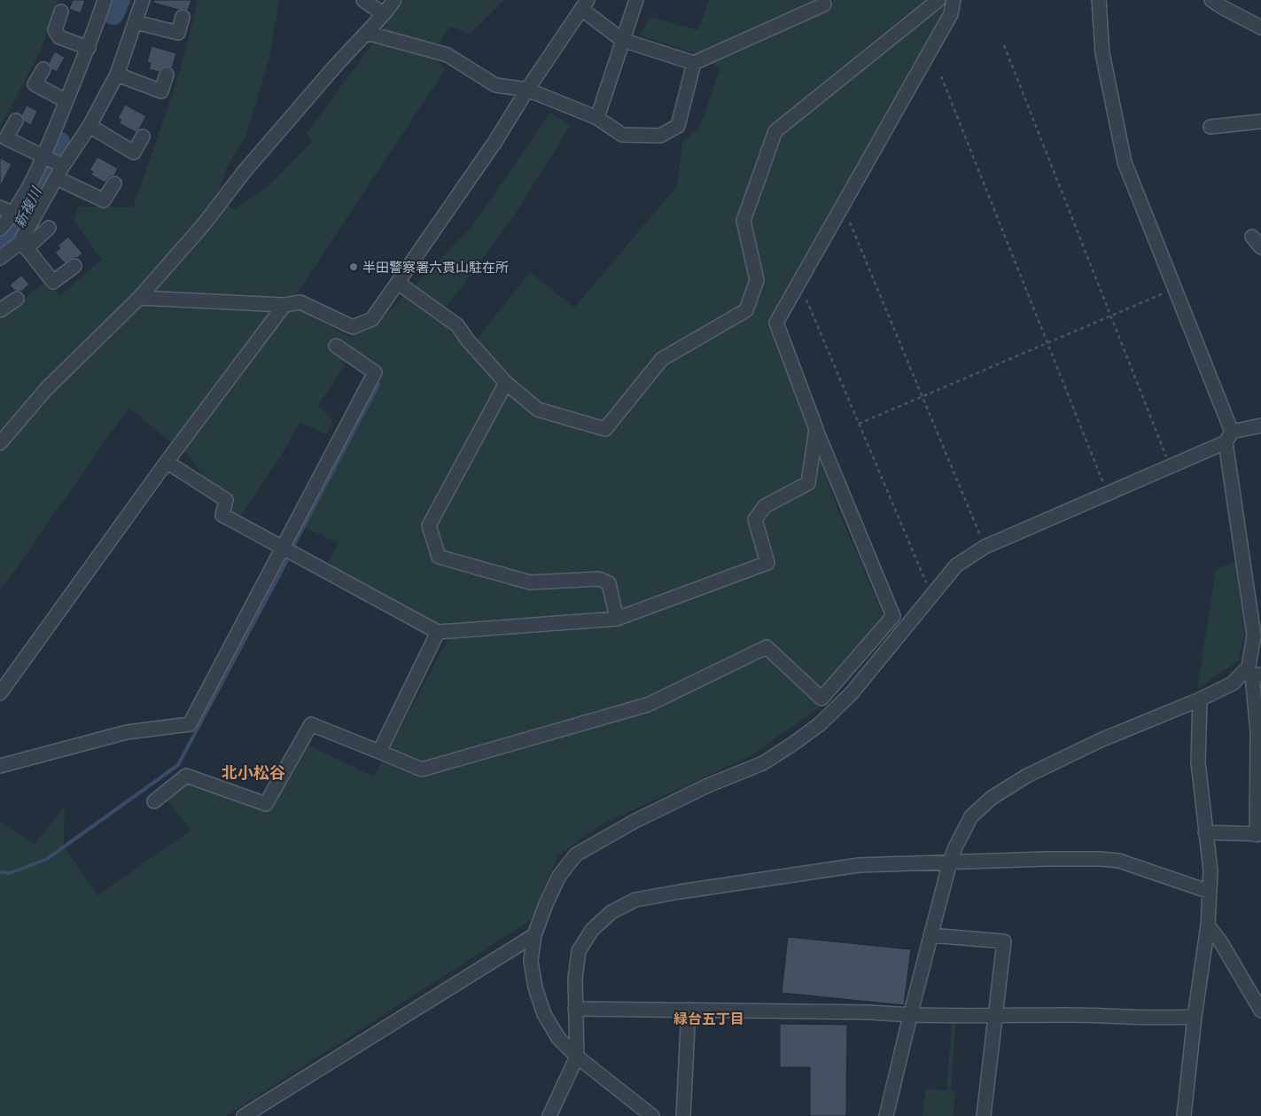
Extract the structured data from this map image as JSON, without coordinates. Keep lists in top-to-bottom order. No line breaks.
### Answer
{"districts":["北小松谷","緑台五丁目"],"water":["新複川"],"places":["半田警察署六貫山駐在所"]}
